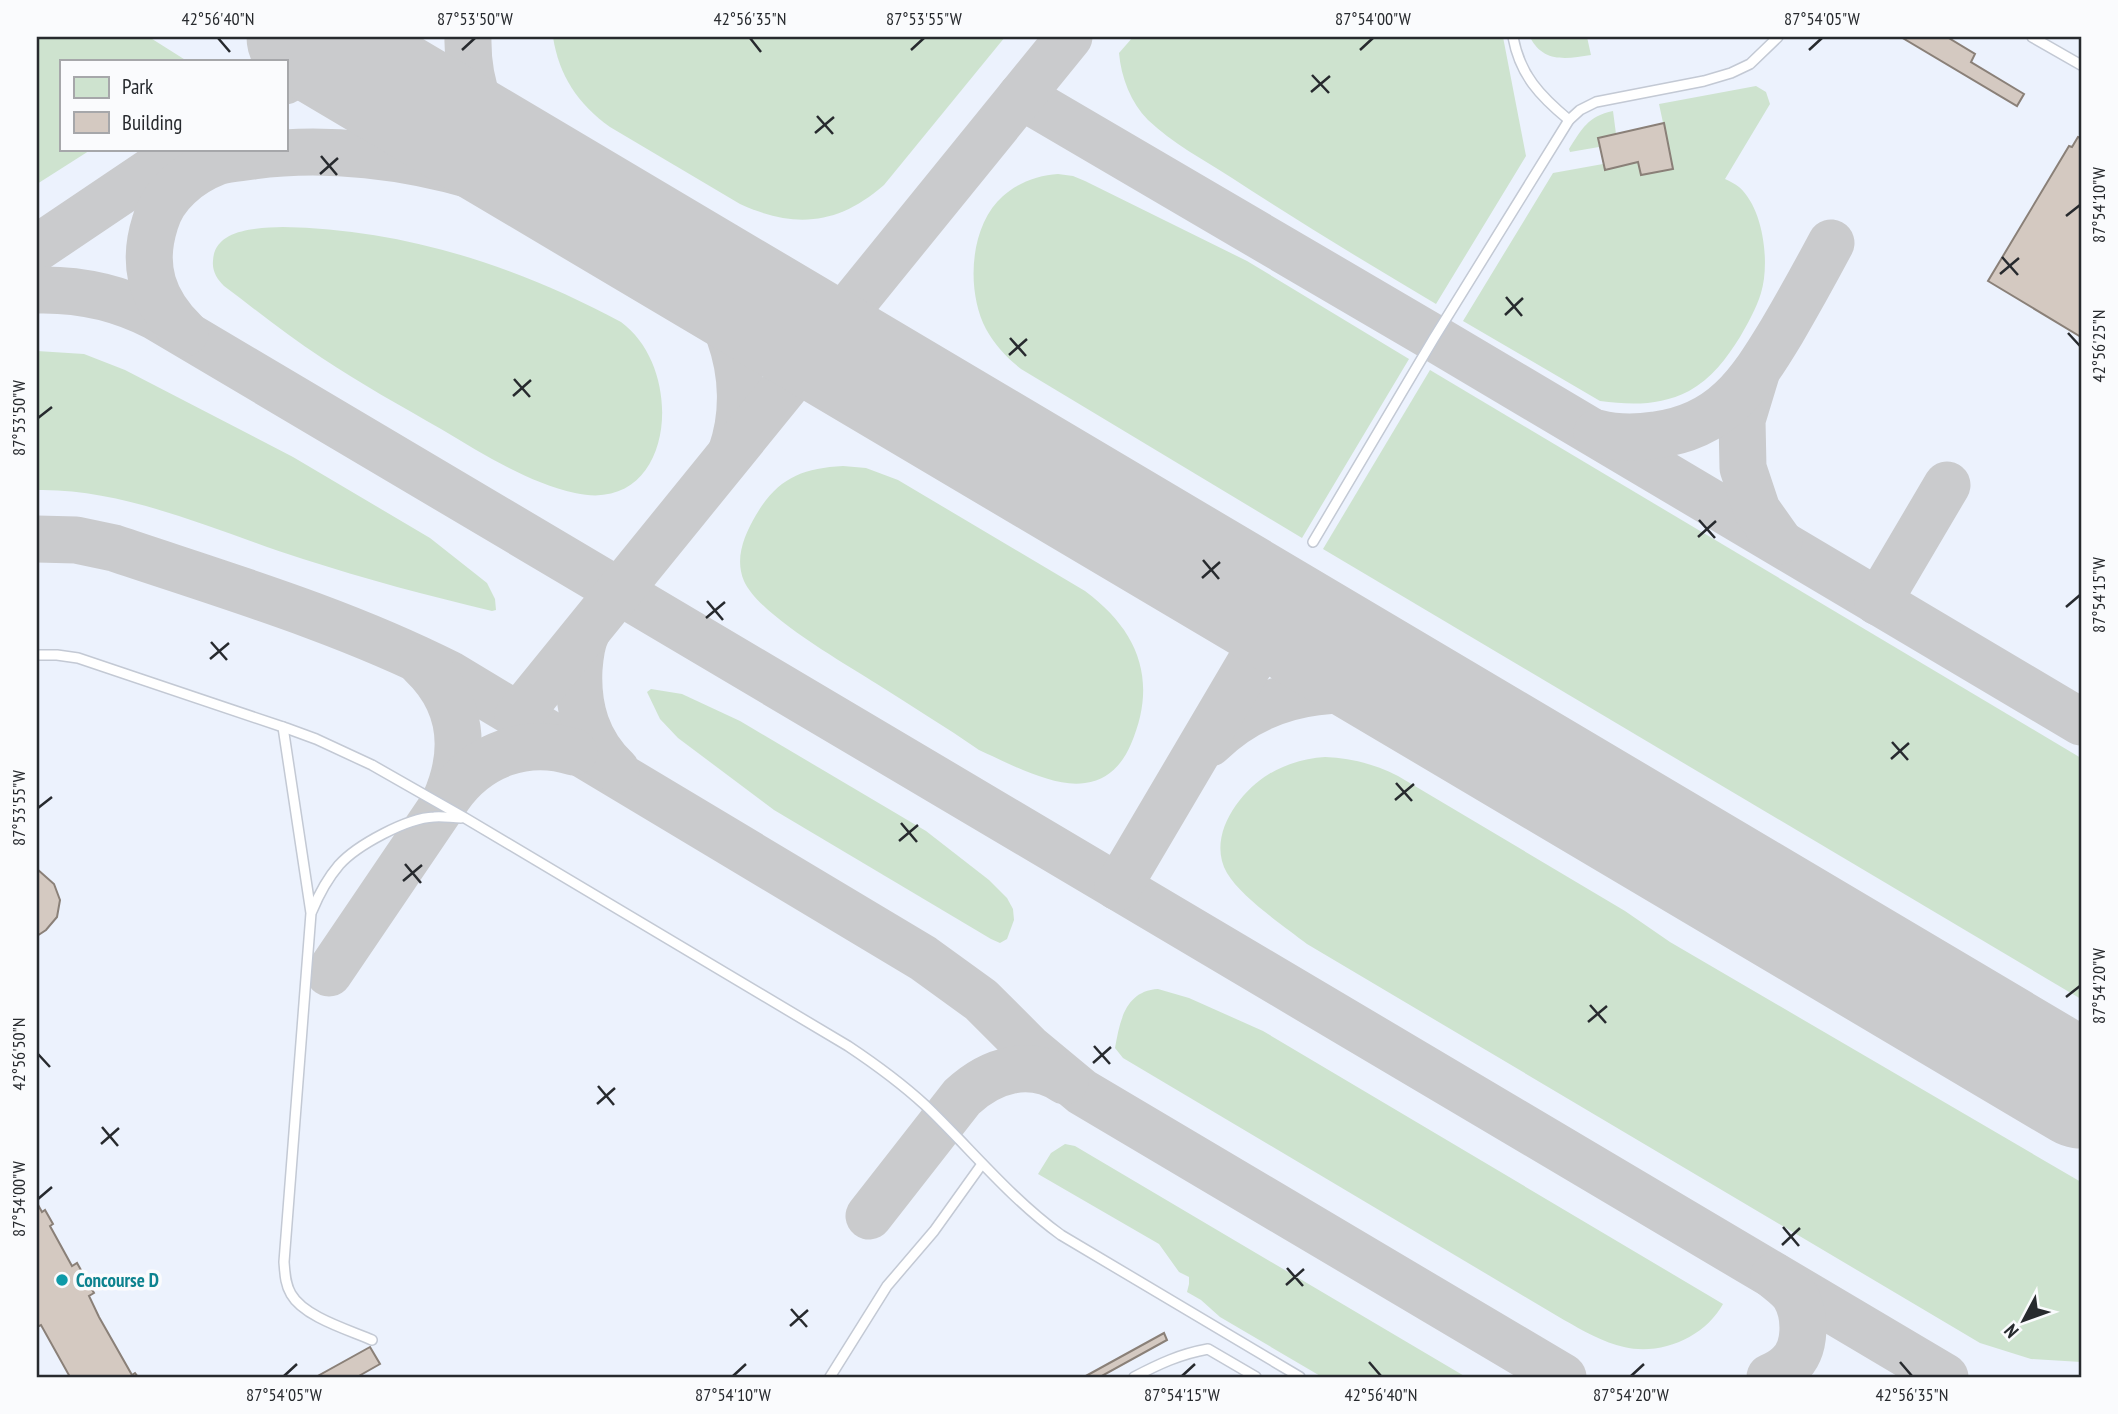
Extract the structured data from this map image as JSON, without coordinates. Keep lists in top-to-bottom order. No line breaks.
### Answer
{"places":["Concourse D"],"legend":["Park","Building"],"north":"bottom left","coordinates":["42°56'40\"N","87°53'50\"W","42°56'35\"N","87°53'55\"W","87°54'00\"W","87°54'05\"W","87°54'10\"W","42°56'25\"N","87°54'15\"W","87°54'20\"W","42°56'50\"N"]}
